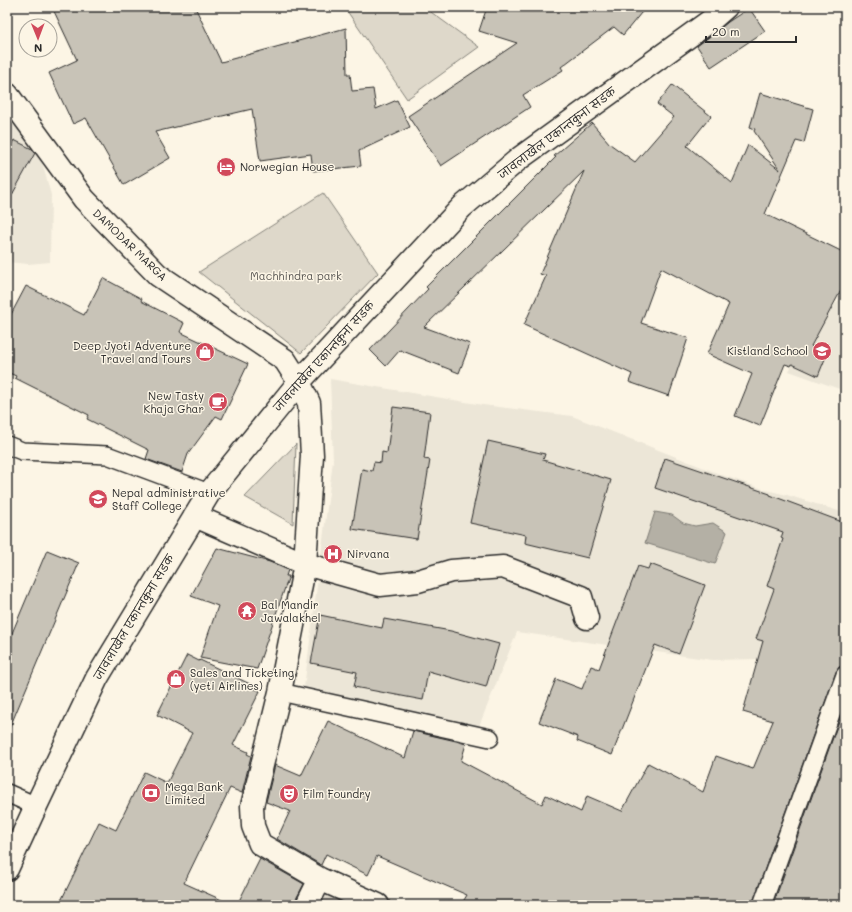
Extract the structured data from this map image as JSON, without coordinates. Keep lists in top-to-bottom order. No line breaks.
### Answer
{"streets":{"street":["जावलाखेल एकान्तकुना सडक","DAMODAR MARGA"]},"crossings":[["जावलाखेल एकान्तकुना सडक","DAMODAR MARGA"]],"parks":["Machhindra park"],"places":{"hotel":["Norwegian House"],"school or university":["Kistland School","Nepal administrative Staff College"],"shop":["Deep Jyoti Adventure Travel and Tours","Sales and Ticketing (yeti Airlines)"],"cafe":["New Tasty Khaja Ghar"],"hospital":["Nirvana"],"temple":["Bal Mandir Jawalakhel"],"bank":["Mega Bank Limited"],"theatre":["Film Foundry"]},"scale_bar":"20 m","north":"bottom"}
